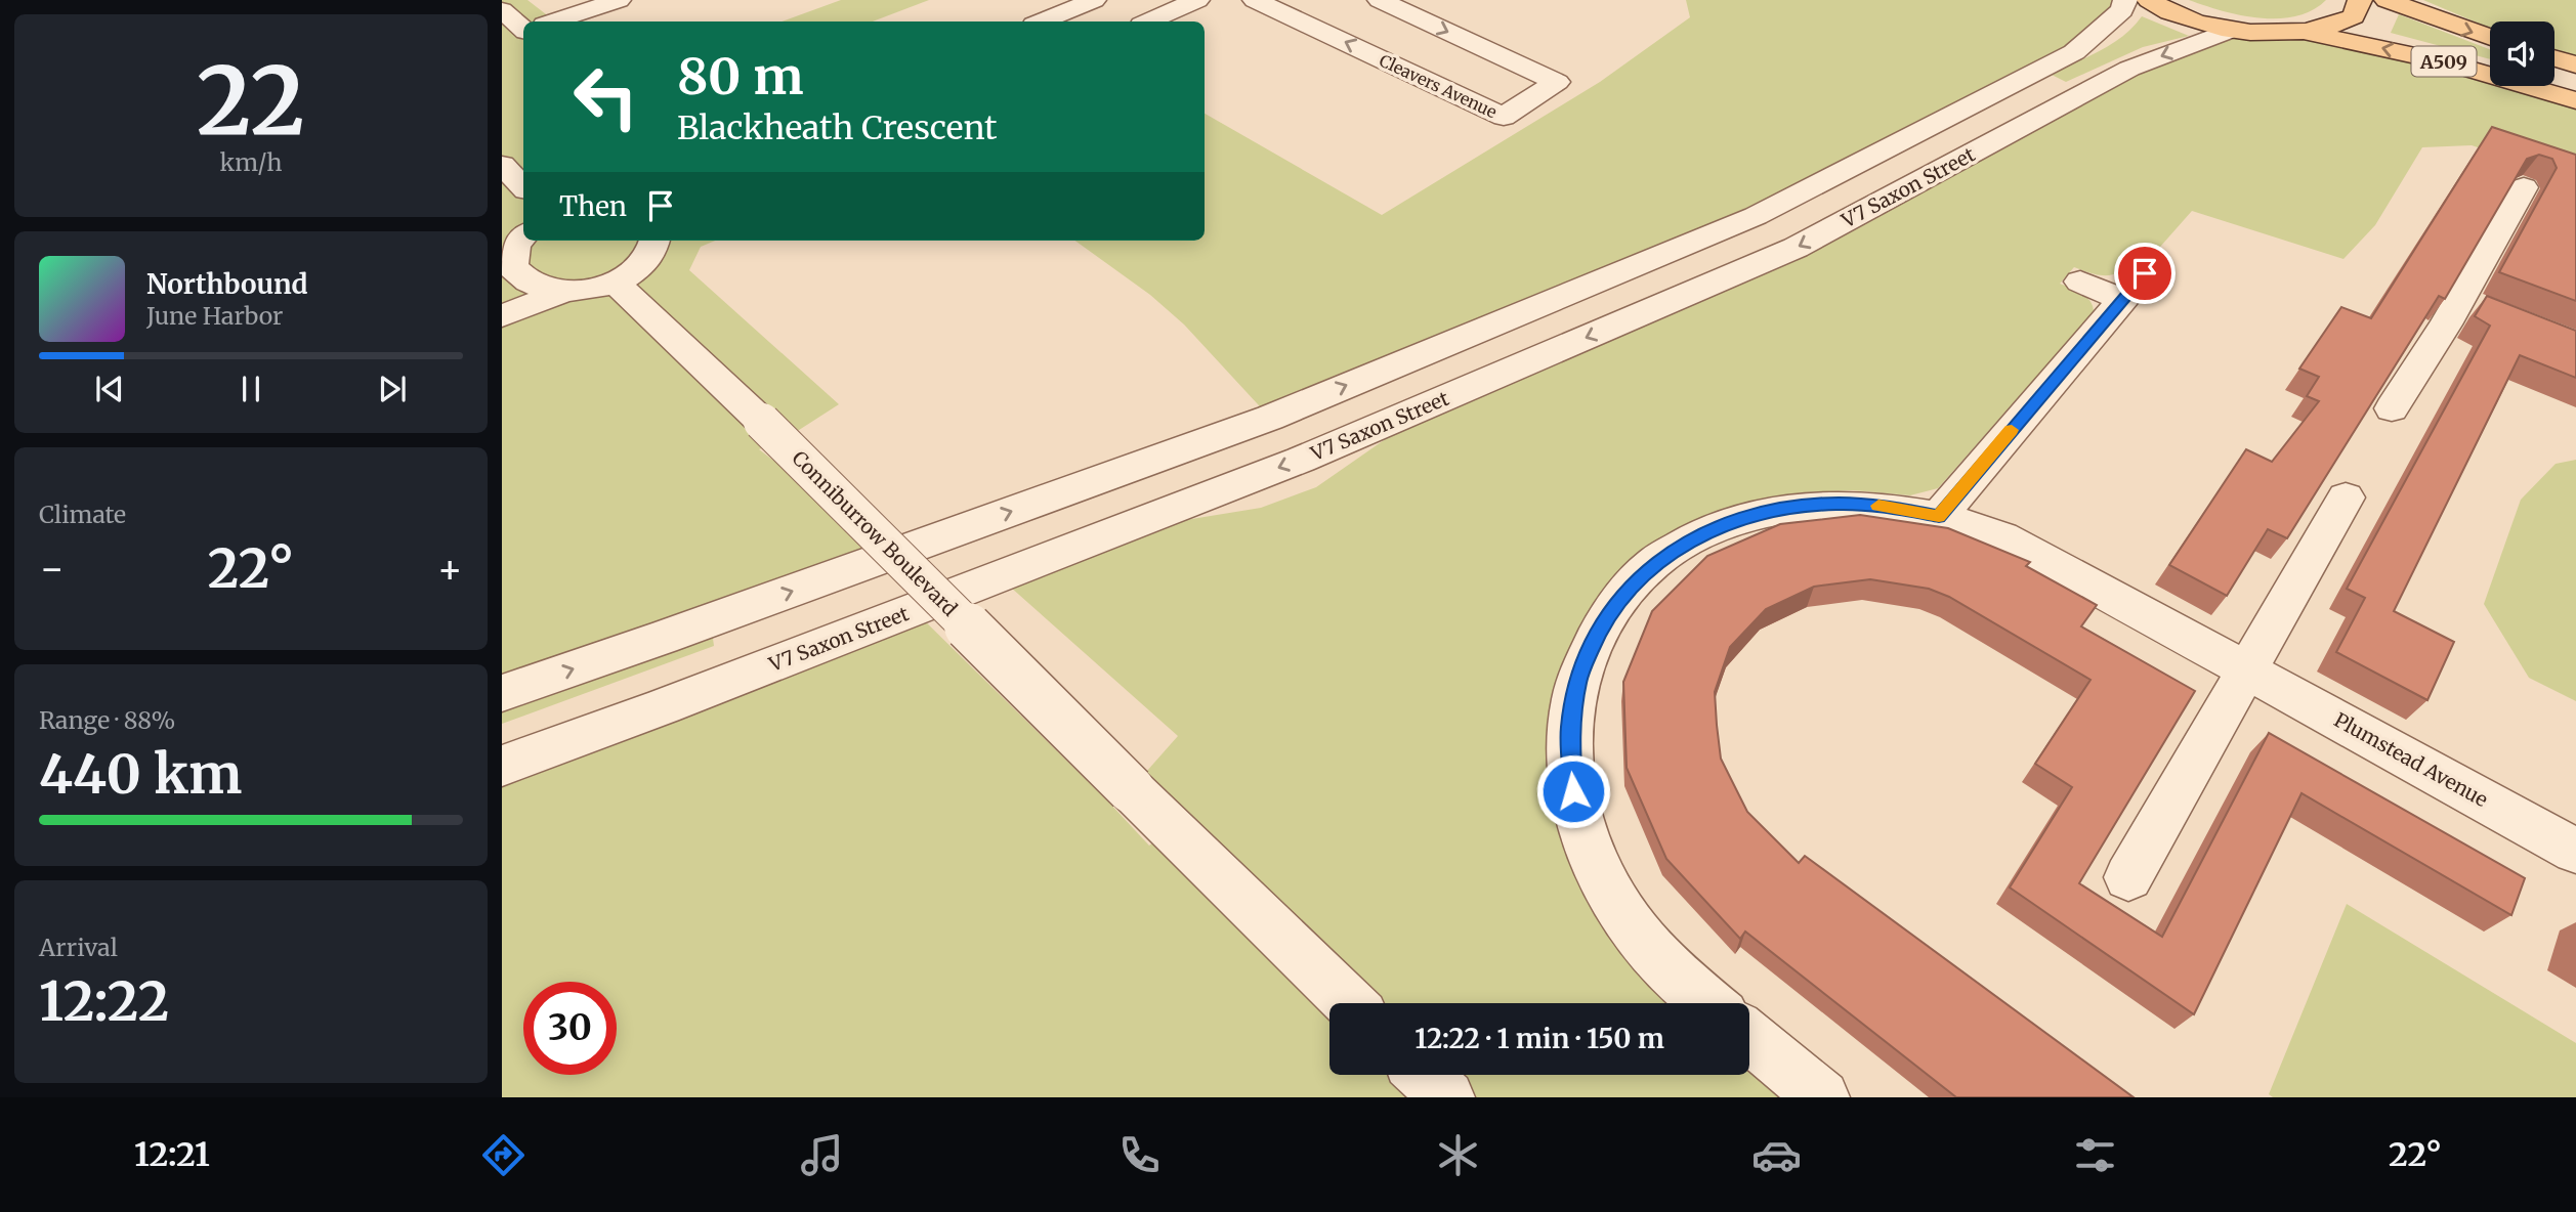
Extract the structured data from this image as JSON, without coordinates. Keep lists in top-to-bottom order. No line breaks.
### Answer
{"streets":{"main road":["A509"],"street":["Cleavers Avenue","V7 Saxon Street","Conniburrow Boulevard","Plumstead Avenue"]},"crossings":[["A509","V7 Saxon Street"]],"page":{"tile":[["22","km/h"],"Climate",["Range · 88%","440 km"],["Arrival","12:22"]],"turn":["80 m","Blackheath Crescent"],"then":"Then","song":["Northbound","June Harbor"],"heat":["−","22°","+"],"limit":"30","trip":"12:22 · 1 min · 150 m","tabs":["12:21","22°"]}}
